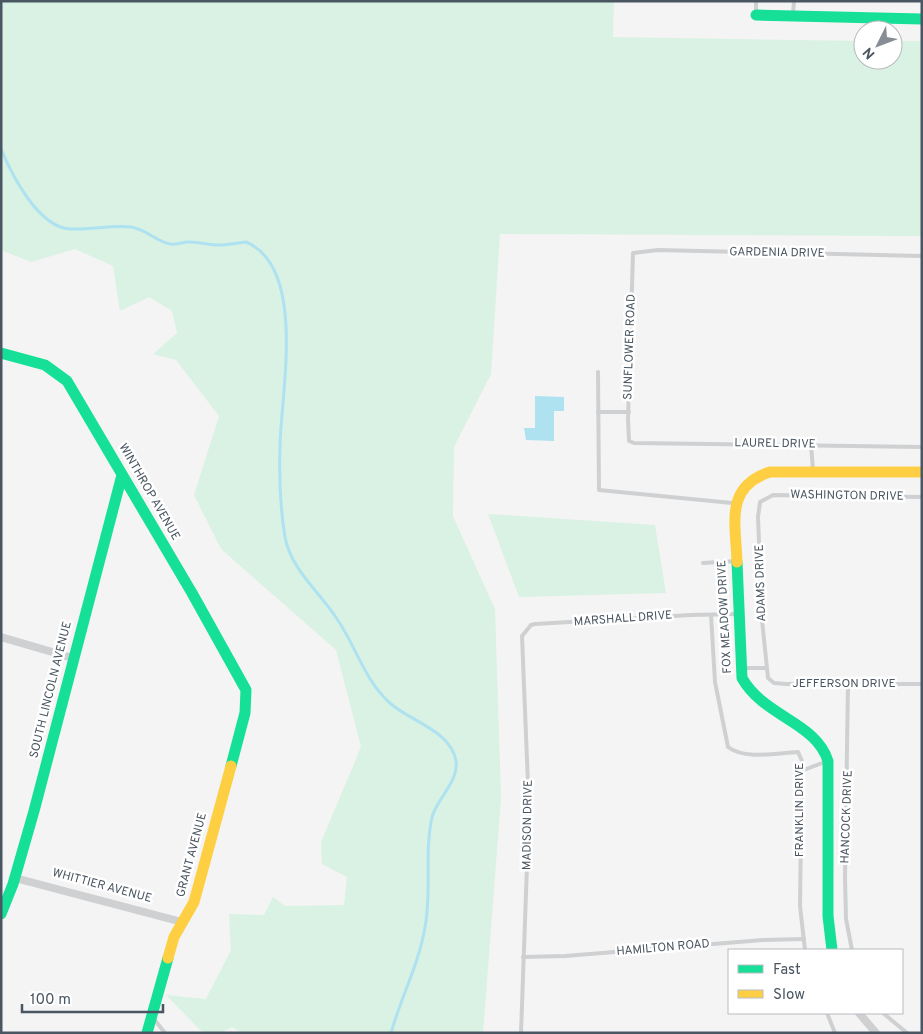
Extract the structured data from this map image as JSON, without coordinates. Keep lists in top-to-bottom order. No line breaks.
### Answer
{"streets":{"street":["WINTHROP AVENUE","FOX MEADOW DRIVE","SOUTH LINCOLN AVENUE","GRANT AVENUE","WHITTIER AVENUE"],"lane":["GARDENIA DRIVE","SUNFLOWER ROAD","LAUREL DRIVE","WASHINGTON DRIVE","ADAMS DRIVE","MARSHALL DRIVE","JEFFERSON DRIVE","FRANKLIN DRIVE","HANCOCK DRIVE","MADISON DRIVE","HAMILTON ROAD"]},"crossings":[["GARDENIA DRIVE","SUNFLOWER ROAD"],["SUNFLOWER ROAD","LAUREL DRIVE"],["WINTHROP AVENUE","SOUTH LINCOLN AVENUE"],["WINTHROP AVENUE","GRANT AVENUE"],["WASHINGTON DRIVE","ADAMS DRIVE"],["ADAMS DRIVE","JEFFERSON DRIVE"],["MARSHALL DRIVE","FRANKLIN DRIVE"],["MARSHALL DRIVE","MADISON DRIVE"],["JEFFERSON DRIVE","HANCOCK DRIVE"],["SOUTH LINCOLN AVENUE","WHITTIER AVENUE"],["FRANKLIN DRIVE","HAMILTON ROAD"],["MADISON DRIVE","HAMILTON ROAD"],["GRANT AVENUE","WHITTIER AVENUE"]],"legend":["Fast","Slow"],"scale_bar":"100 m","north":"bottom left"}
